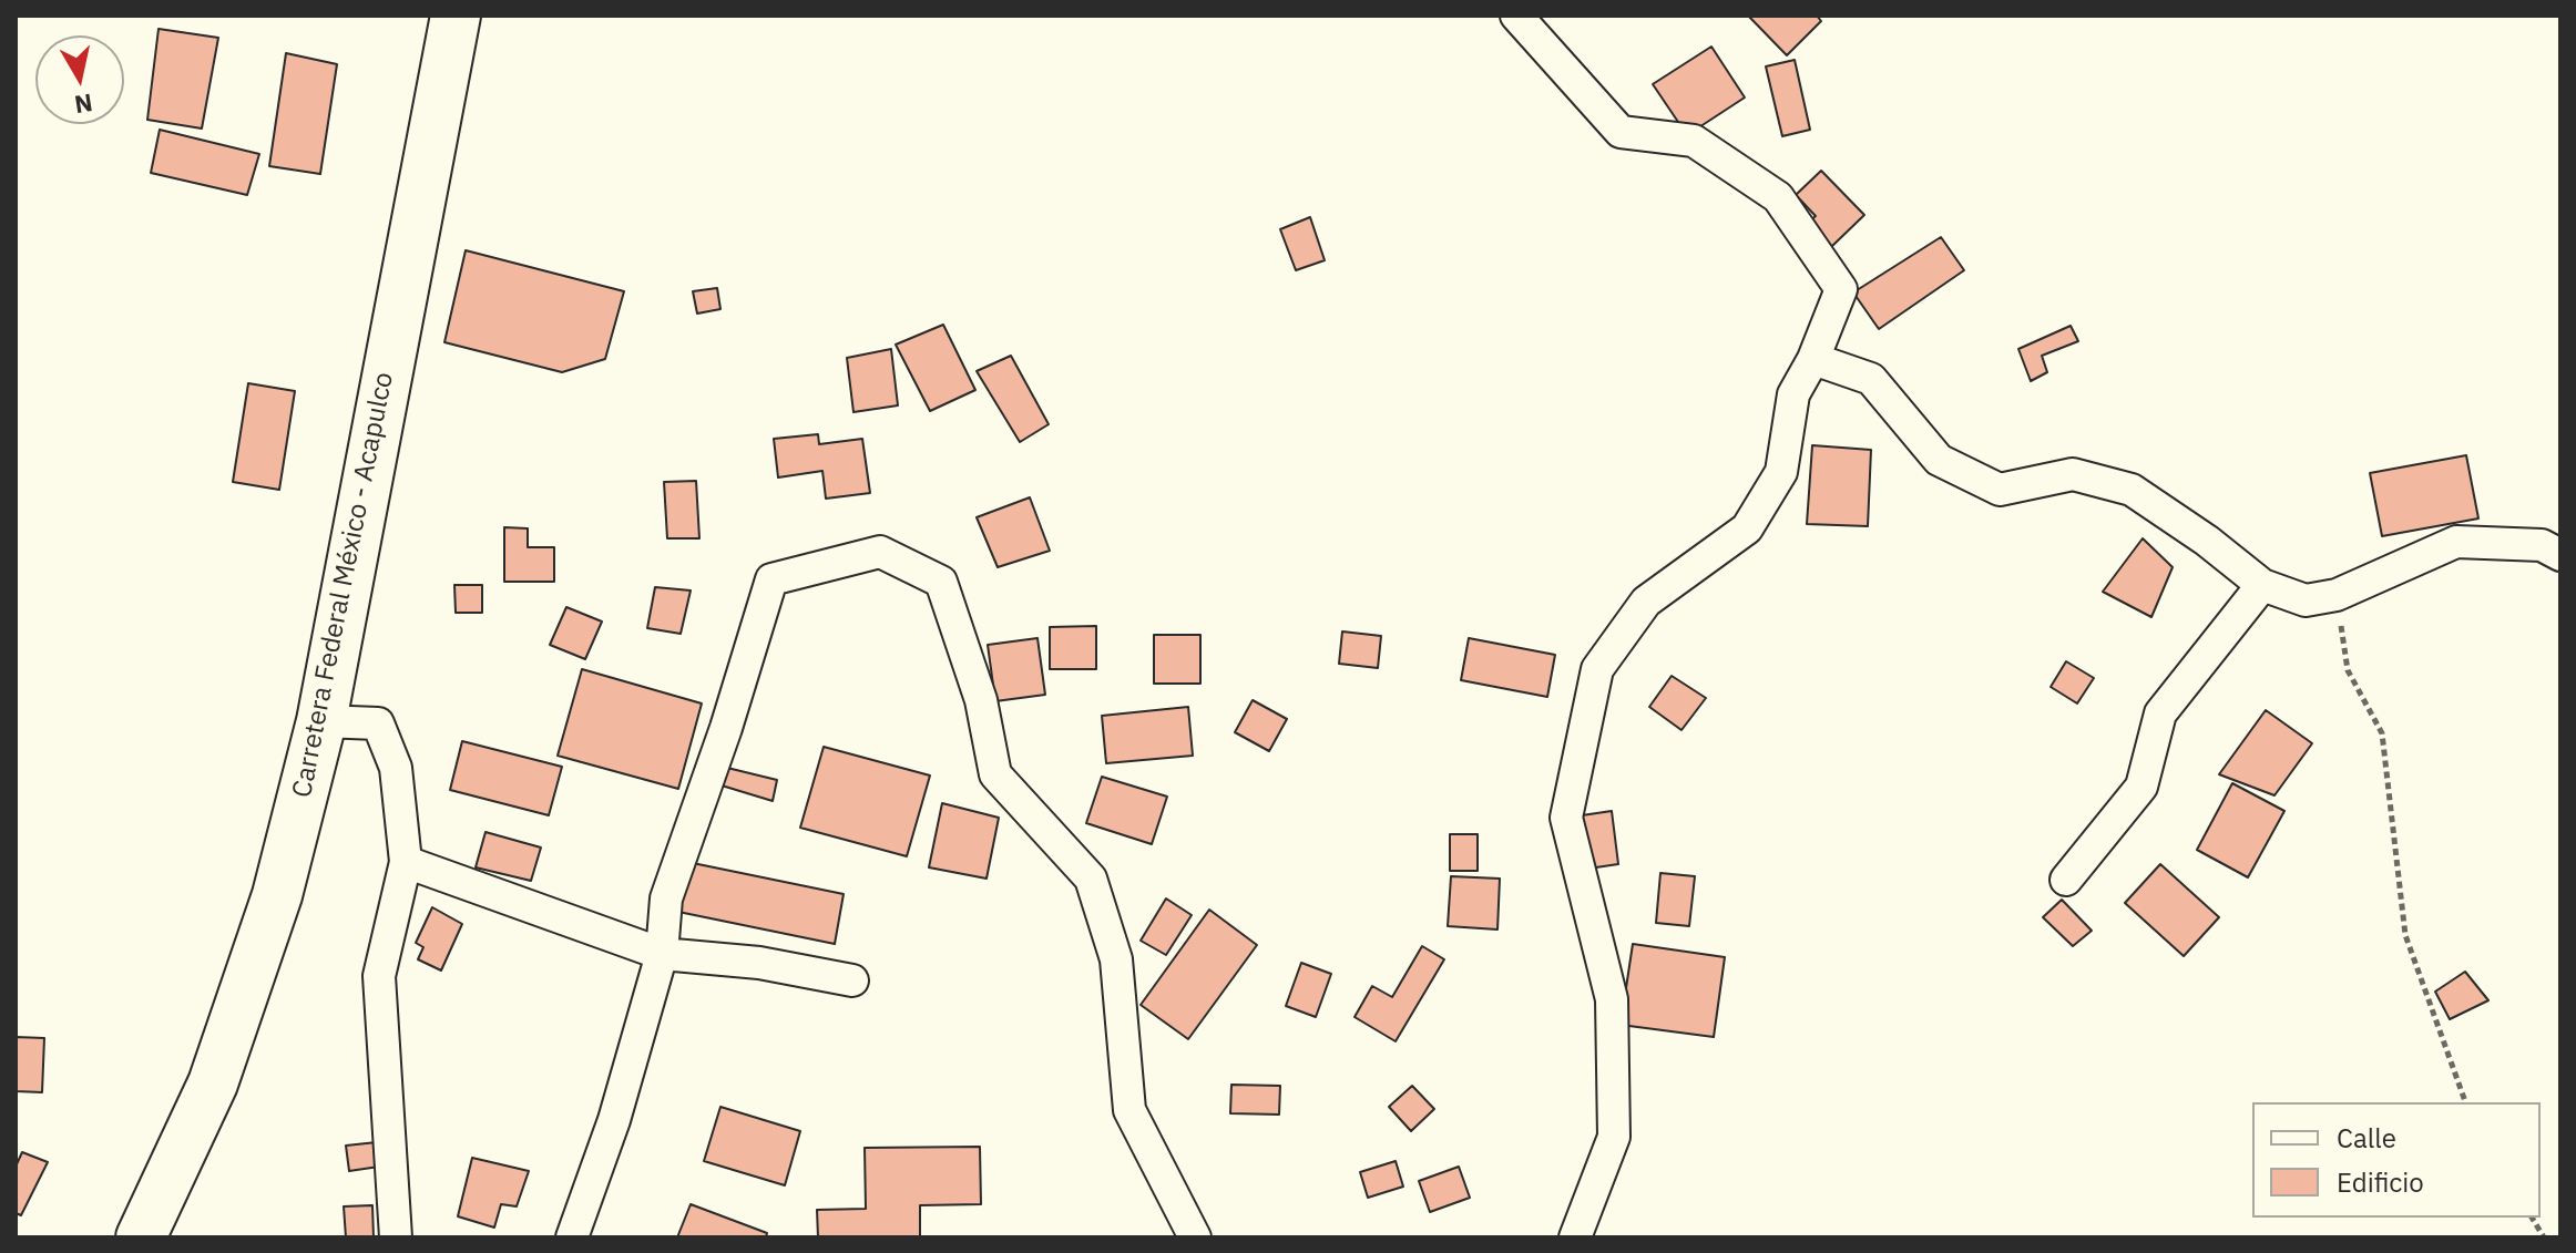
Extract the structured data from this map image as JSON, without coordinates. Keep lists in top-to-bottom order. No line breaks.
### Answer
{"streets":{"main road":["Carretera Federal México - Acapulco"]},"legend":["Calle","Edificio"],"north":"bottom"}
